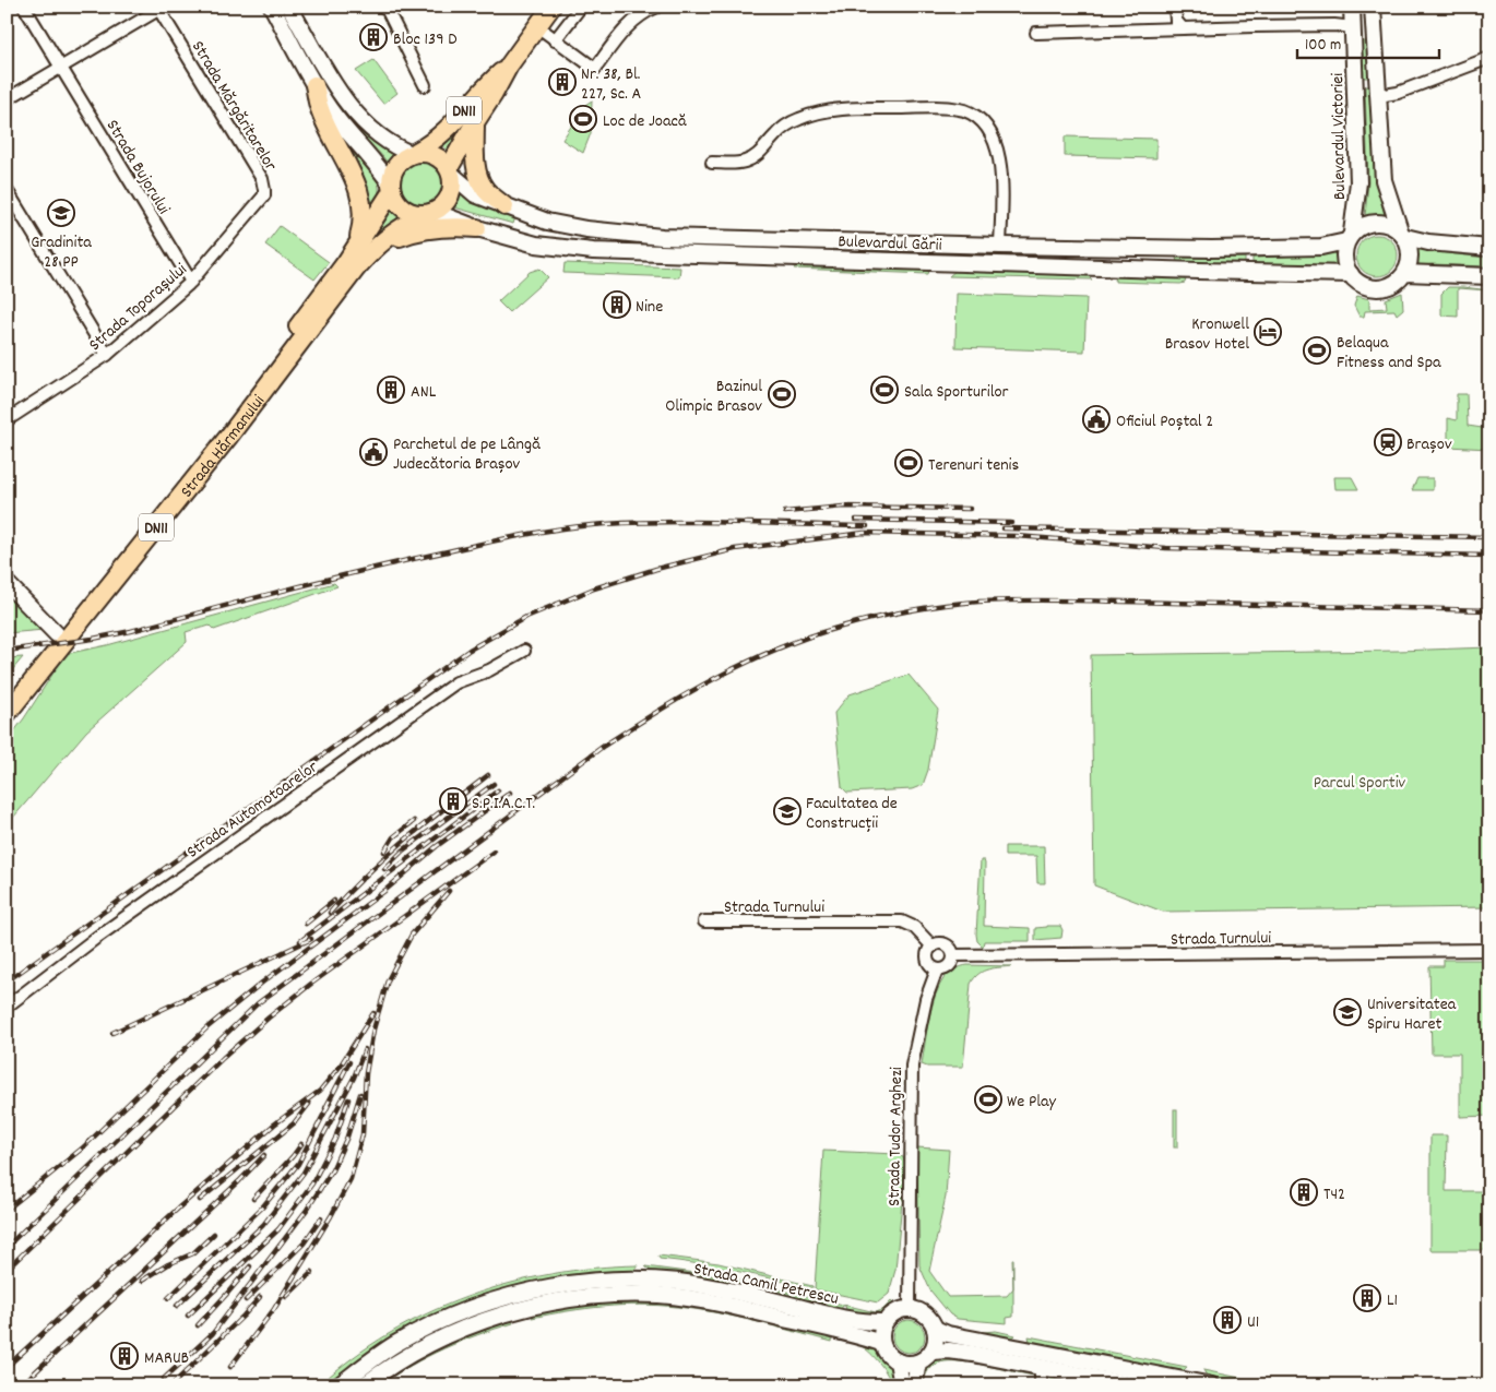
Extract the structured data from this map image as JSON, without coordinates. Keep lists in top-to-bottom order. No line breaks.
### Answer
{"streets":{"main road":["DN11","Bulevardul Victoriei","Bulevardul Gării","Strada Hărmanului","Strada Camil Petrescu"],"street":["Strada Mărgăritarelor","Strada Bujorului","Strada Toporașului","Strada Automotoarelor","Strada Turnului","Strada Tudor Arghezi"]},"crossings":[["Strada Mărgăritarelor","Strada Bujorului"],["Strada Mărgăritarelor","Strada Toporașului"],["DN11","Bulevardul Gării"],["DN11","Strada Hărmanului"],["Bulevardul Victoriei","Bulevardul Gării"],["Strada Bujorului","Strada Toporașului"],["Bulevardul Gării","Strada Hărmanului"],["Strada Turnului","Strada Tudor Arghezi"],["Strada Tudor Arghezi","Strada Camil Petrescu"]],"parks":["Parcul Sportiv"],"places":{"building":["Bloc 139 D","Nr. 38, Bl. 227, Sc. A","Nine","ANL","S.P.I.A.C.T.","T42","L1","U1","MARUB"],"sports":["Loc de Joacă","Belaqua Fitness and Spa","Sala Sporturilor","Bazinul Olimpic Brasov","Terenuri tenis","We Play"],"school or university":["Gradinita 28 PP","Facultatea de Construcții","Universitatea Spiru Haret"],"hotel":["Kronwell Brasov Hotel"],"public building":["Oficiul Poștal 2","Parchetul de pe Lângă Judecătoria Brașov"],"station":["Brașov"]},"scale_bar":"100 m"}
